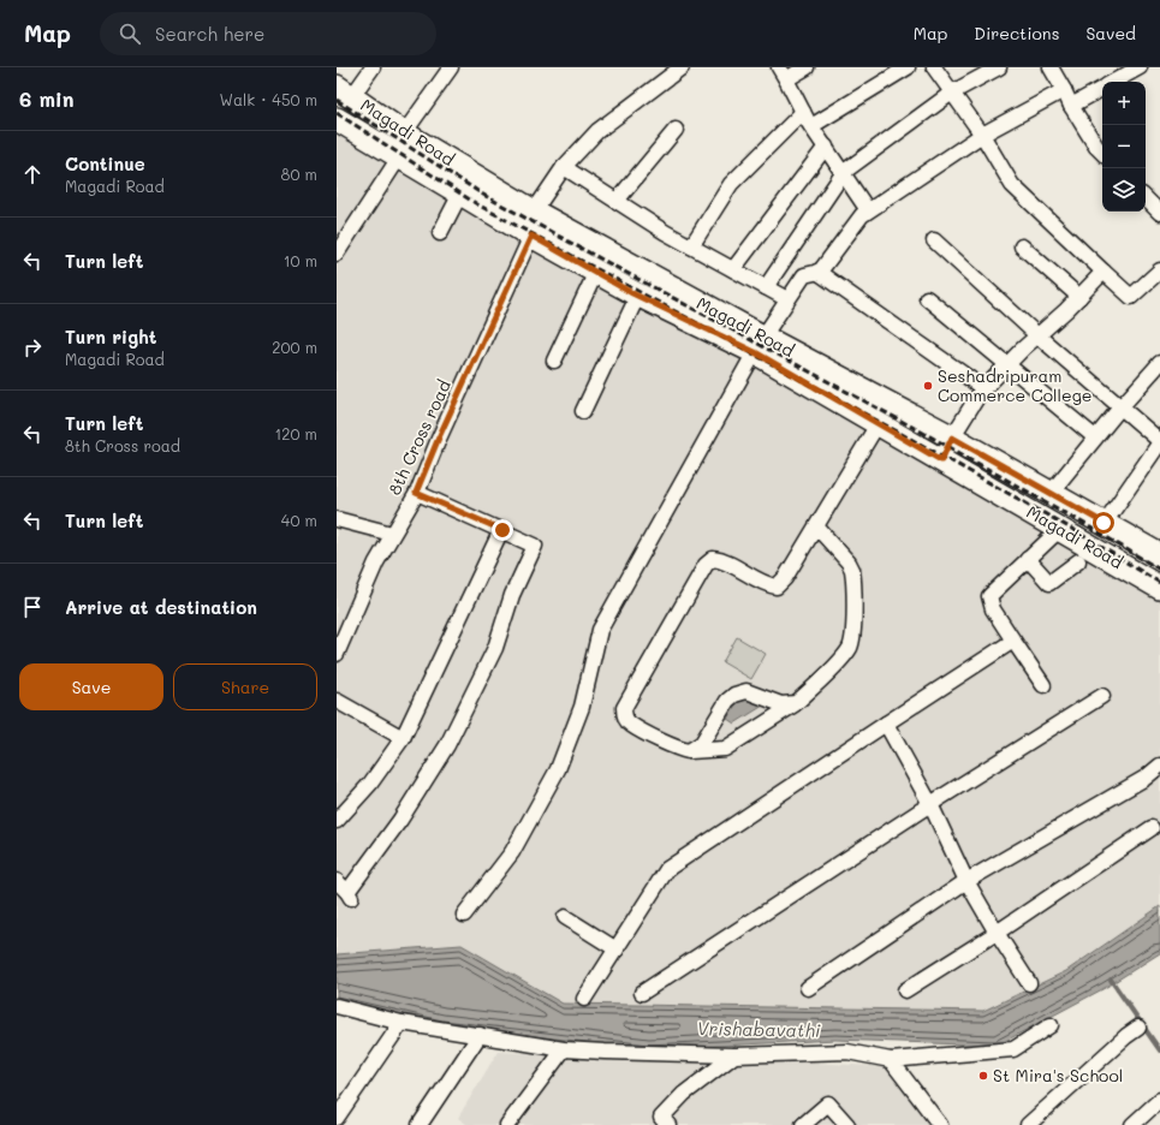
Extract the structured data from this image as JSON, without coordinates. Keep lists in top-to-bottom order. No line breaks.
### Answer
{"streets":{"main road":["Magadi Road"],"street":["8th Cross road"]},"crossings":[["Magadi Road","8th Cross road"]],"water":["Vrishabavathi"],"places":["Seshadripuram Commerce College","St Mira's School"],"page":{"header":"Map","search":"Search here","nav":["Map","Directions","Saved"],"heading":["6 min","Walk · 450 m"],"map_buttons":["+","−"],"list":[["Continue","Magadi Road","80 m"],["Turn left","10 m"],["Turn right","Magadi Road","200 m"],["Turn left","8th Cross road","120 m"],["Turn left","40 m"],"Arrive at destination"],"buttons":["Save","Share"]}}
